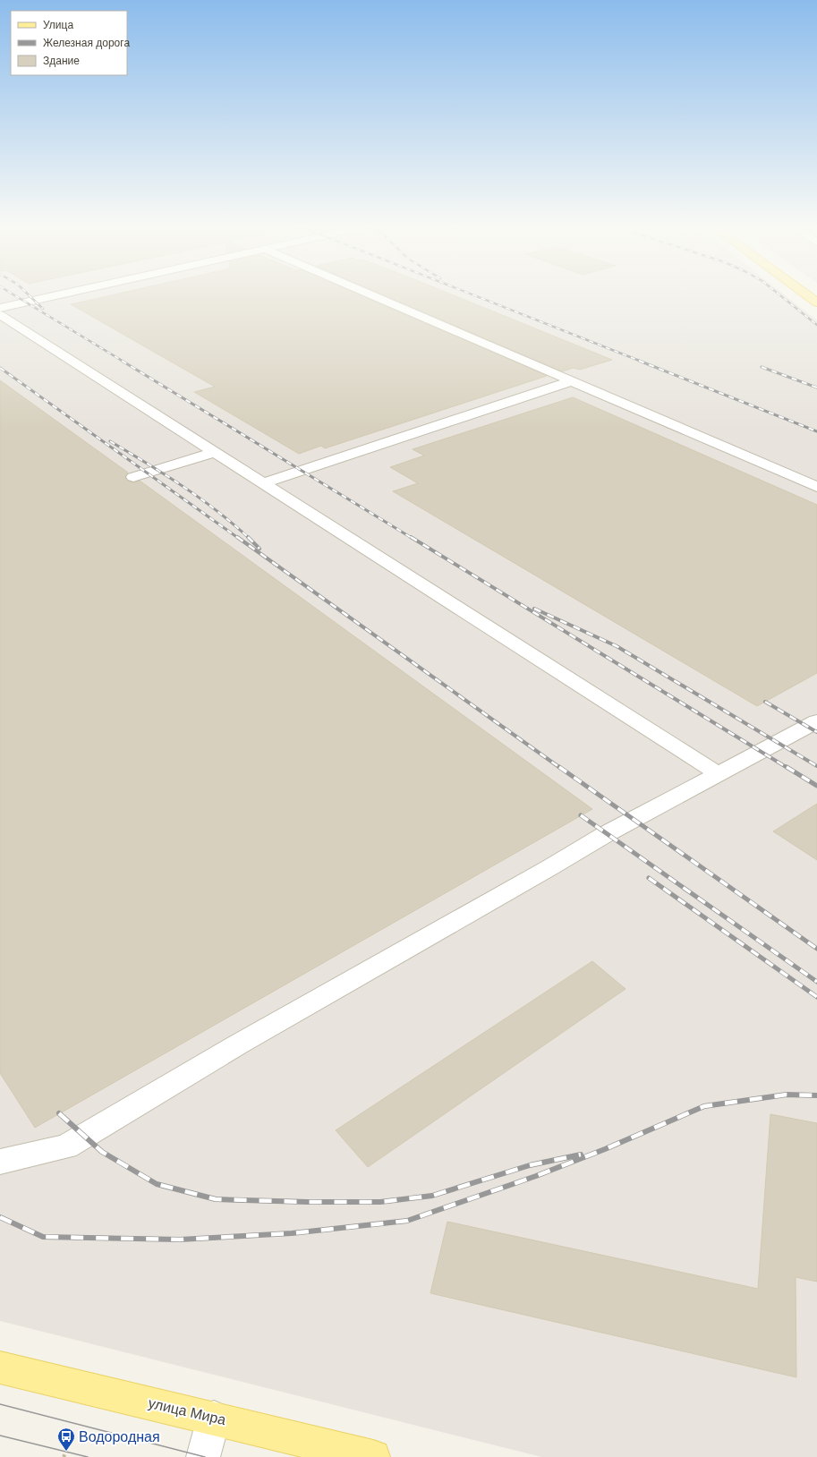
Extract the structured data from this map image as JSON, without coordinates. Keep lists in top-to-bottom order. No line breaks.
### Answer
{"streets":{"main road":["улица Мира"]},"places":{"bus stop":["Водородная"]},"legend":["Улица","Железная дорога","Здание"]}
